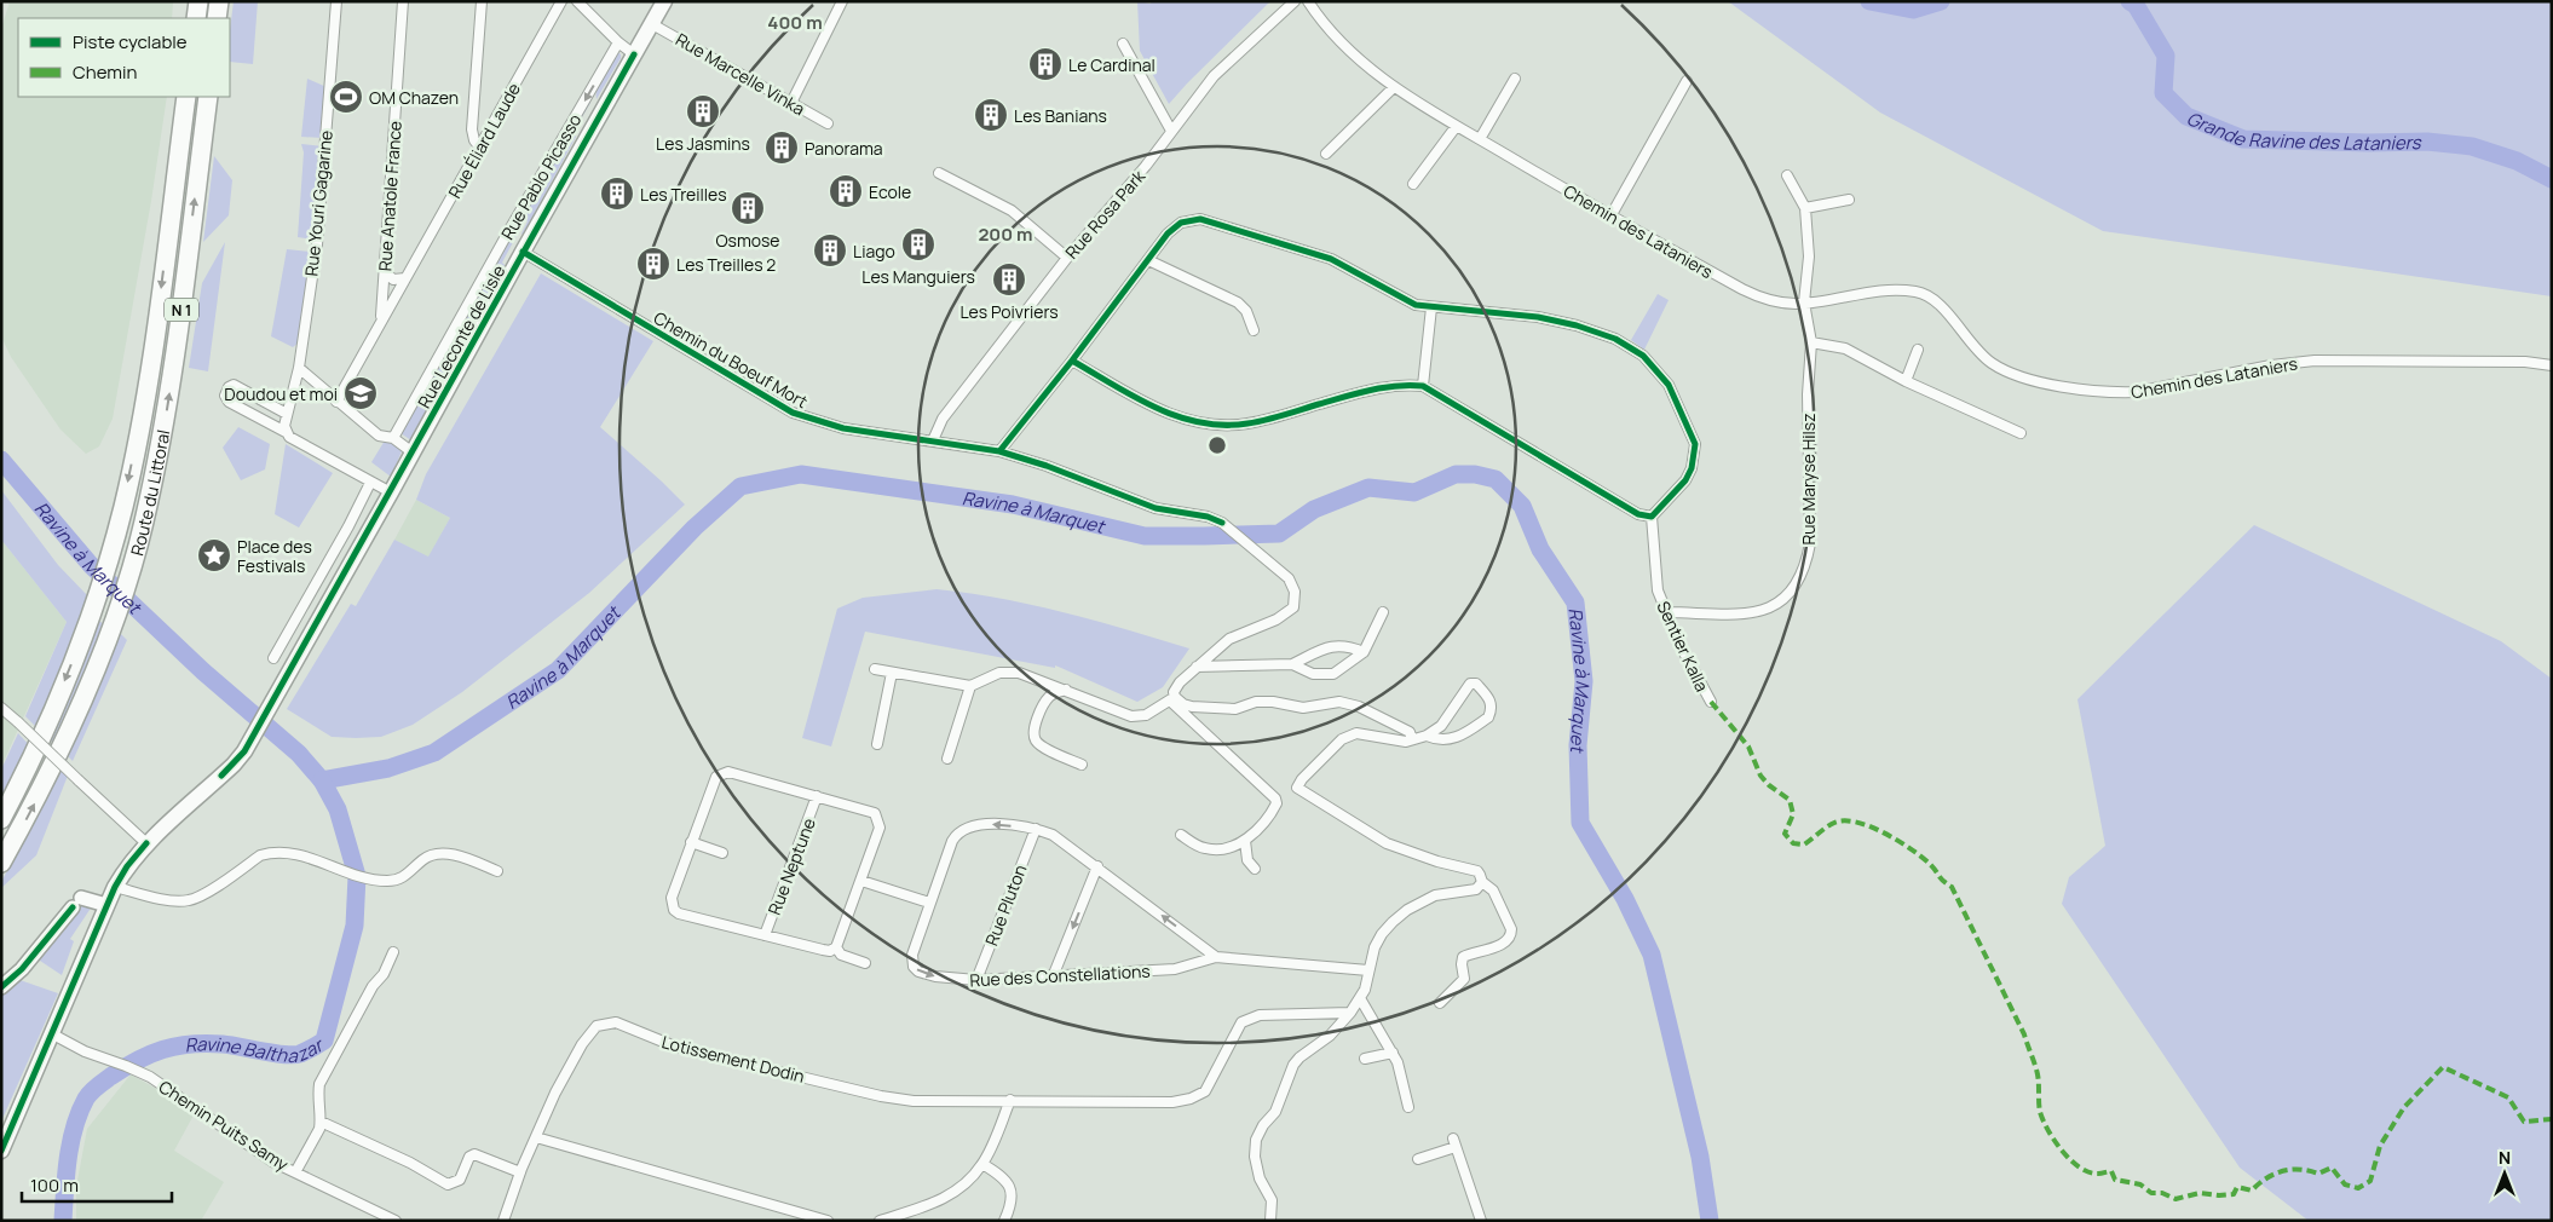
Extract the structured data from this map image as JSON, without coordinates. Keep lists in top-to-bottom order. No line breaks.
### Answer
{"streets":{"highway":["N 1","Route du Littoral"],"main road":["Rue Leconte de Lisle"],"street":["Rue Marcelle Vinka","Rue Éliard Laude","Rue Pablo Picasso","Rue Anatole France","Rue Youri Gagarine","Rue Rosa Park","Chemin des Lataniers","Chemin du Boeuf Mort","Rue Maryse Hilsz","Sentier Kalla","Rue Neptune","Rue Pluton","Rue des Constellations","Lotissement Dodin","Chemin Puits Samy"]},"crossings":[["Rue Marcelle Vinka","Rue Leconte de Lisle"],["Rue Éliard Laude","Rue Anatole France"],["Rue Rosa Park","Chemin du Boeuf Mort"],["Chemin des Lataniers","Rue Maryse Hilsz"],["Rue Leconte de Lisle","Chemin du Boeuf Mort"],["Rue Leconte de Lisle","Chemin Puits Samy"],["Rue Maryse Hilsz","Sentier Kalla"],["Rue Pluton","Rue des Constellations"]],"one_way":["Rue Pablo Picasso"],"water":["Grande Ravine des Lataniers","Ravine à Marquet","Ravine Balthazar"],"places":{"building":["Le Cardinal","Les Jasmins","Les Banians","Panorama","Ecole","Les Treilles","Osmose","Les Manguiers","Liago","Les Treilles 2","Les Poivriers"],"sports":["OM Chazen"],"school or university":["Doudou et moi"],"place":["Place des Festivals"]},"legend":["Piste cyclable","Chemin"],"scale_bar":"100 m","north":"top","rings":["400 m","200 m"]}
